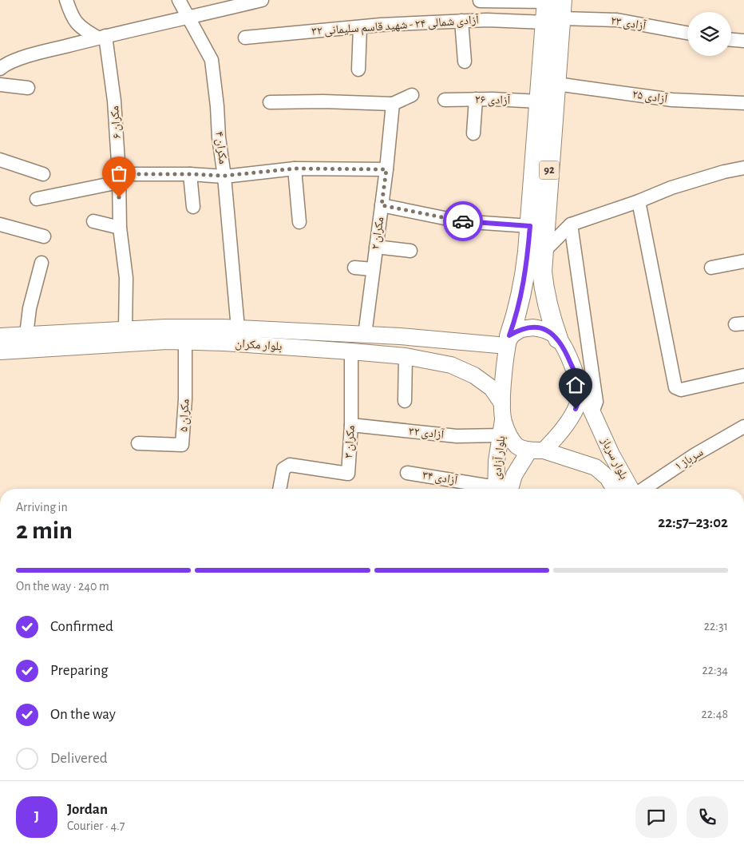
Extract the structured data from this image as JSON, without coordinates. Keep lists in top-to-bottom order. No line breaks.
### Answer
{"streets":{"highway":["92"],"main road":["بلوار مکران","بلوار آزادی","بلوار سرباز"],"street":["آزادی ۲۳","آزادی شمالی ۲۴ - شهید قاسم سلیمانی ۳۲","آزادی ۲۵","آزادی ۲۶","مکران ۶","مکران ۴","مکران ۲","مکران ۵","آزادی ۳۲","مکران ۳","سرباز ۱","آزادی ۳۴"]},"crossings":[["آزادی ۲۳","آزادی شمالی ۲۴ - شهید قاسم سلیمانی ۳۲"],["آزادی ۲۳","92"],["آزادی شمالی ۲۴ - شهید قاسم سلیمانی ۳۲","92"],["آزادی ۲۵","92"],["آزادی ۲۶","92"],["مکران ۶","بلوار مکران"],["مکران ۴","بلوار مکران"],["92","بلوار مکران"],["92","آزادی ۳۲"],["92","بلوار آزادی"],["92","بلوار سرباز"],["مکران ۲","بلوار مکران"],["بلوار مکران","مکران ۵"],["بلوار مکران","آزادی ۳۲"],["بلوار مکران","مکران ۳"],["بلوار مکران","بلوار آزادی"],["بلوار مکران","بلوار سرباز"],["آزادی ۳۲","مکران ۳"],["آزادی ۳۲","بلوار آزادی"],["آزادی ۳۲","بلوار سرباز"],["بلوار آزادی","بلوار سرباز"]],"page":{"heading":["2 min","Arriving in","22:57–23:02"],"panel":["Jordan","Courier · 4.7"],"bar":"On the way · 240 m","list":[["Confirmed","22:31"],["Preparing","22:34"],["On the way","22:48"],"Delivered"],"round":"J"}}
